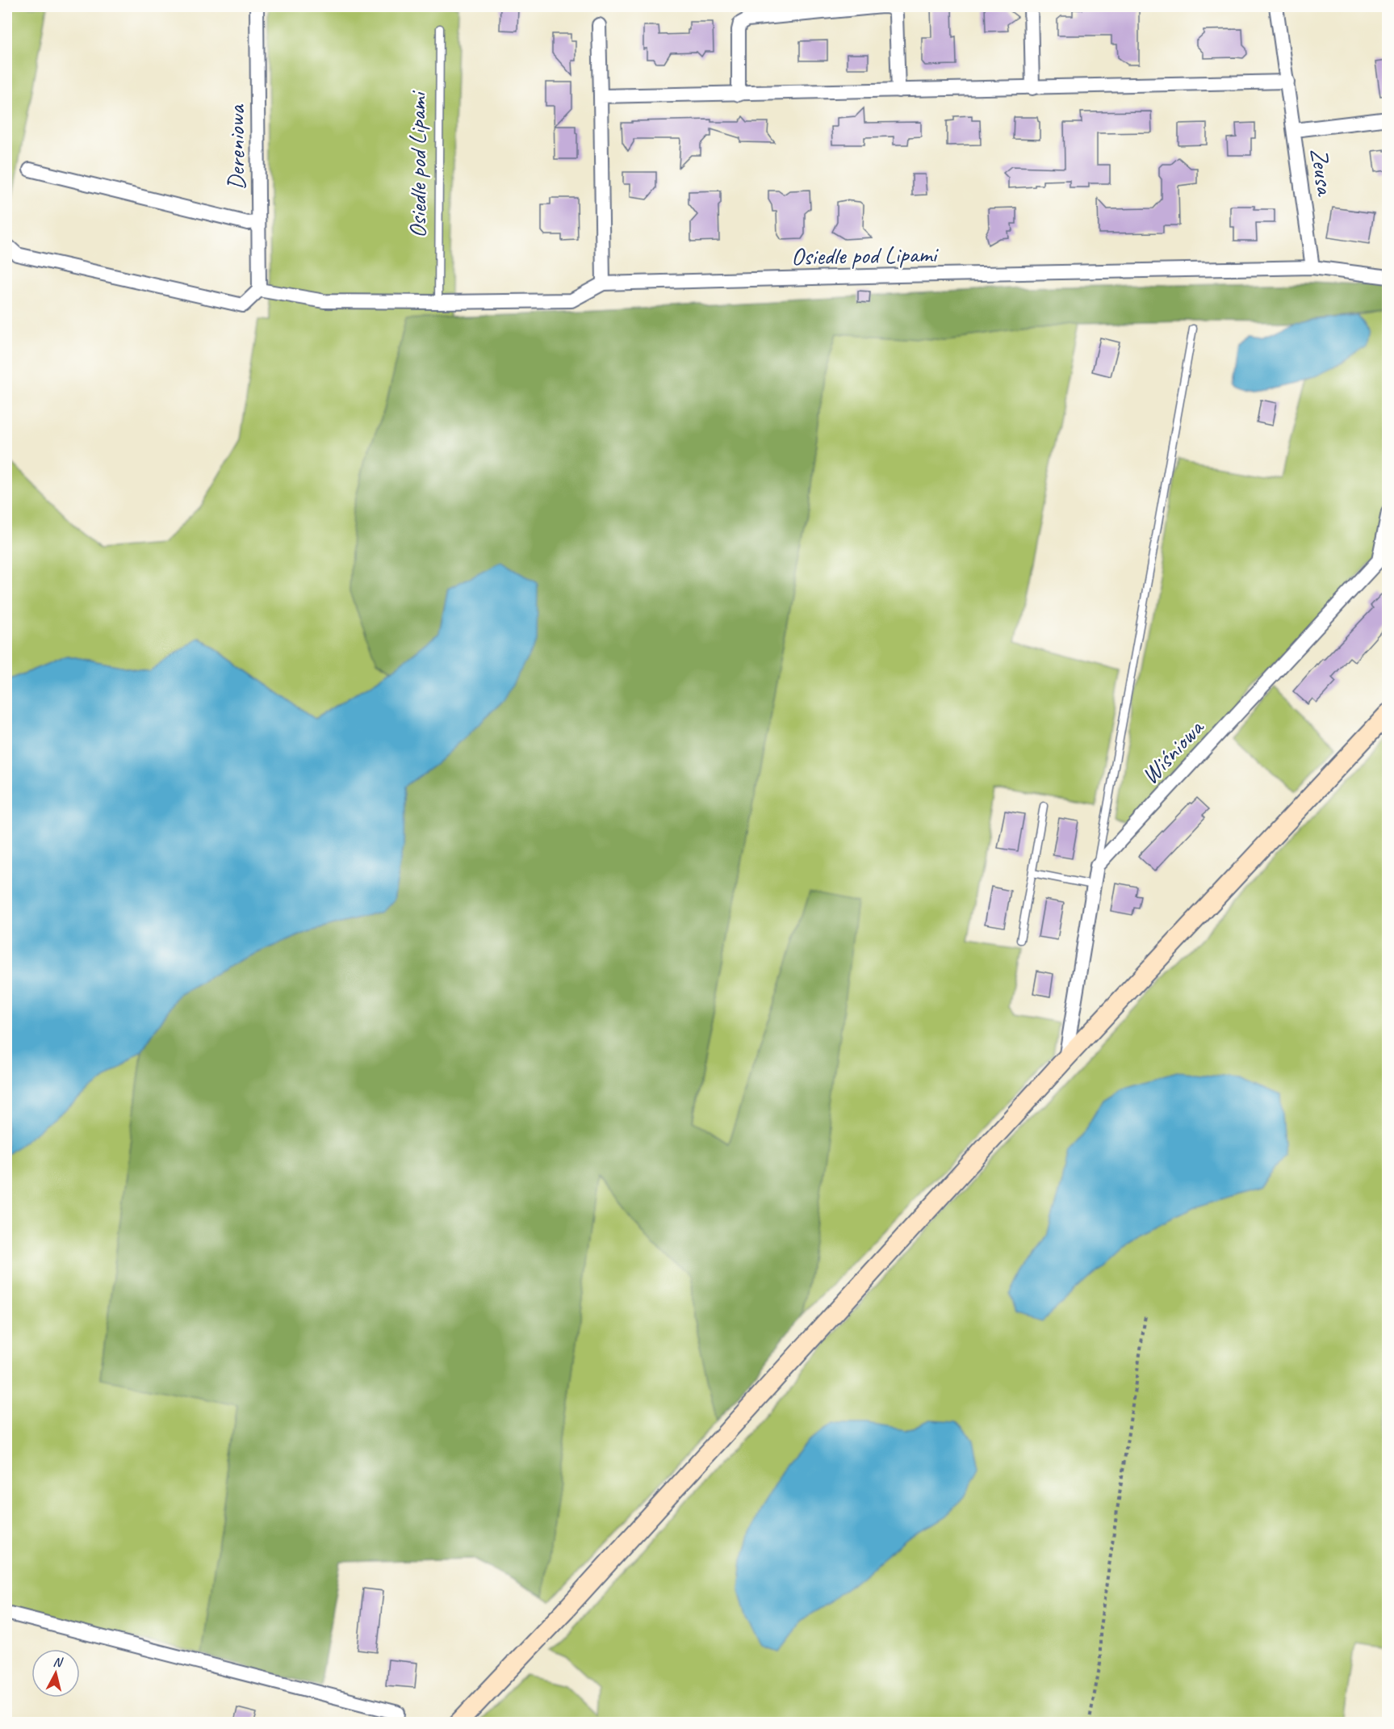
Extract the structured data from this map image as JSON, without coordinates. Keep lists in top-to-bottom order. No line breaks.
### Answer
{"streets":{"street":["Dereniowa","Osiedle pod Lipami","Zeusa","Wiśniowa"]},"crossings":[["Osiedle pod Lipami","Zeusa"]],"north":"top"}
